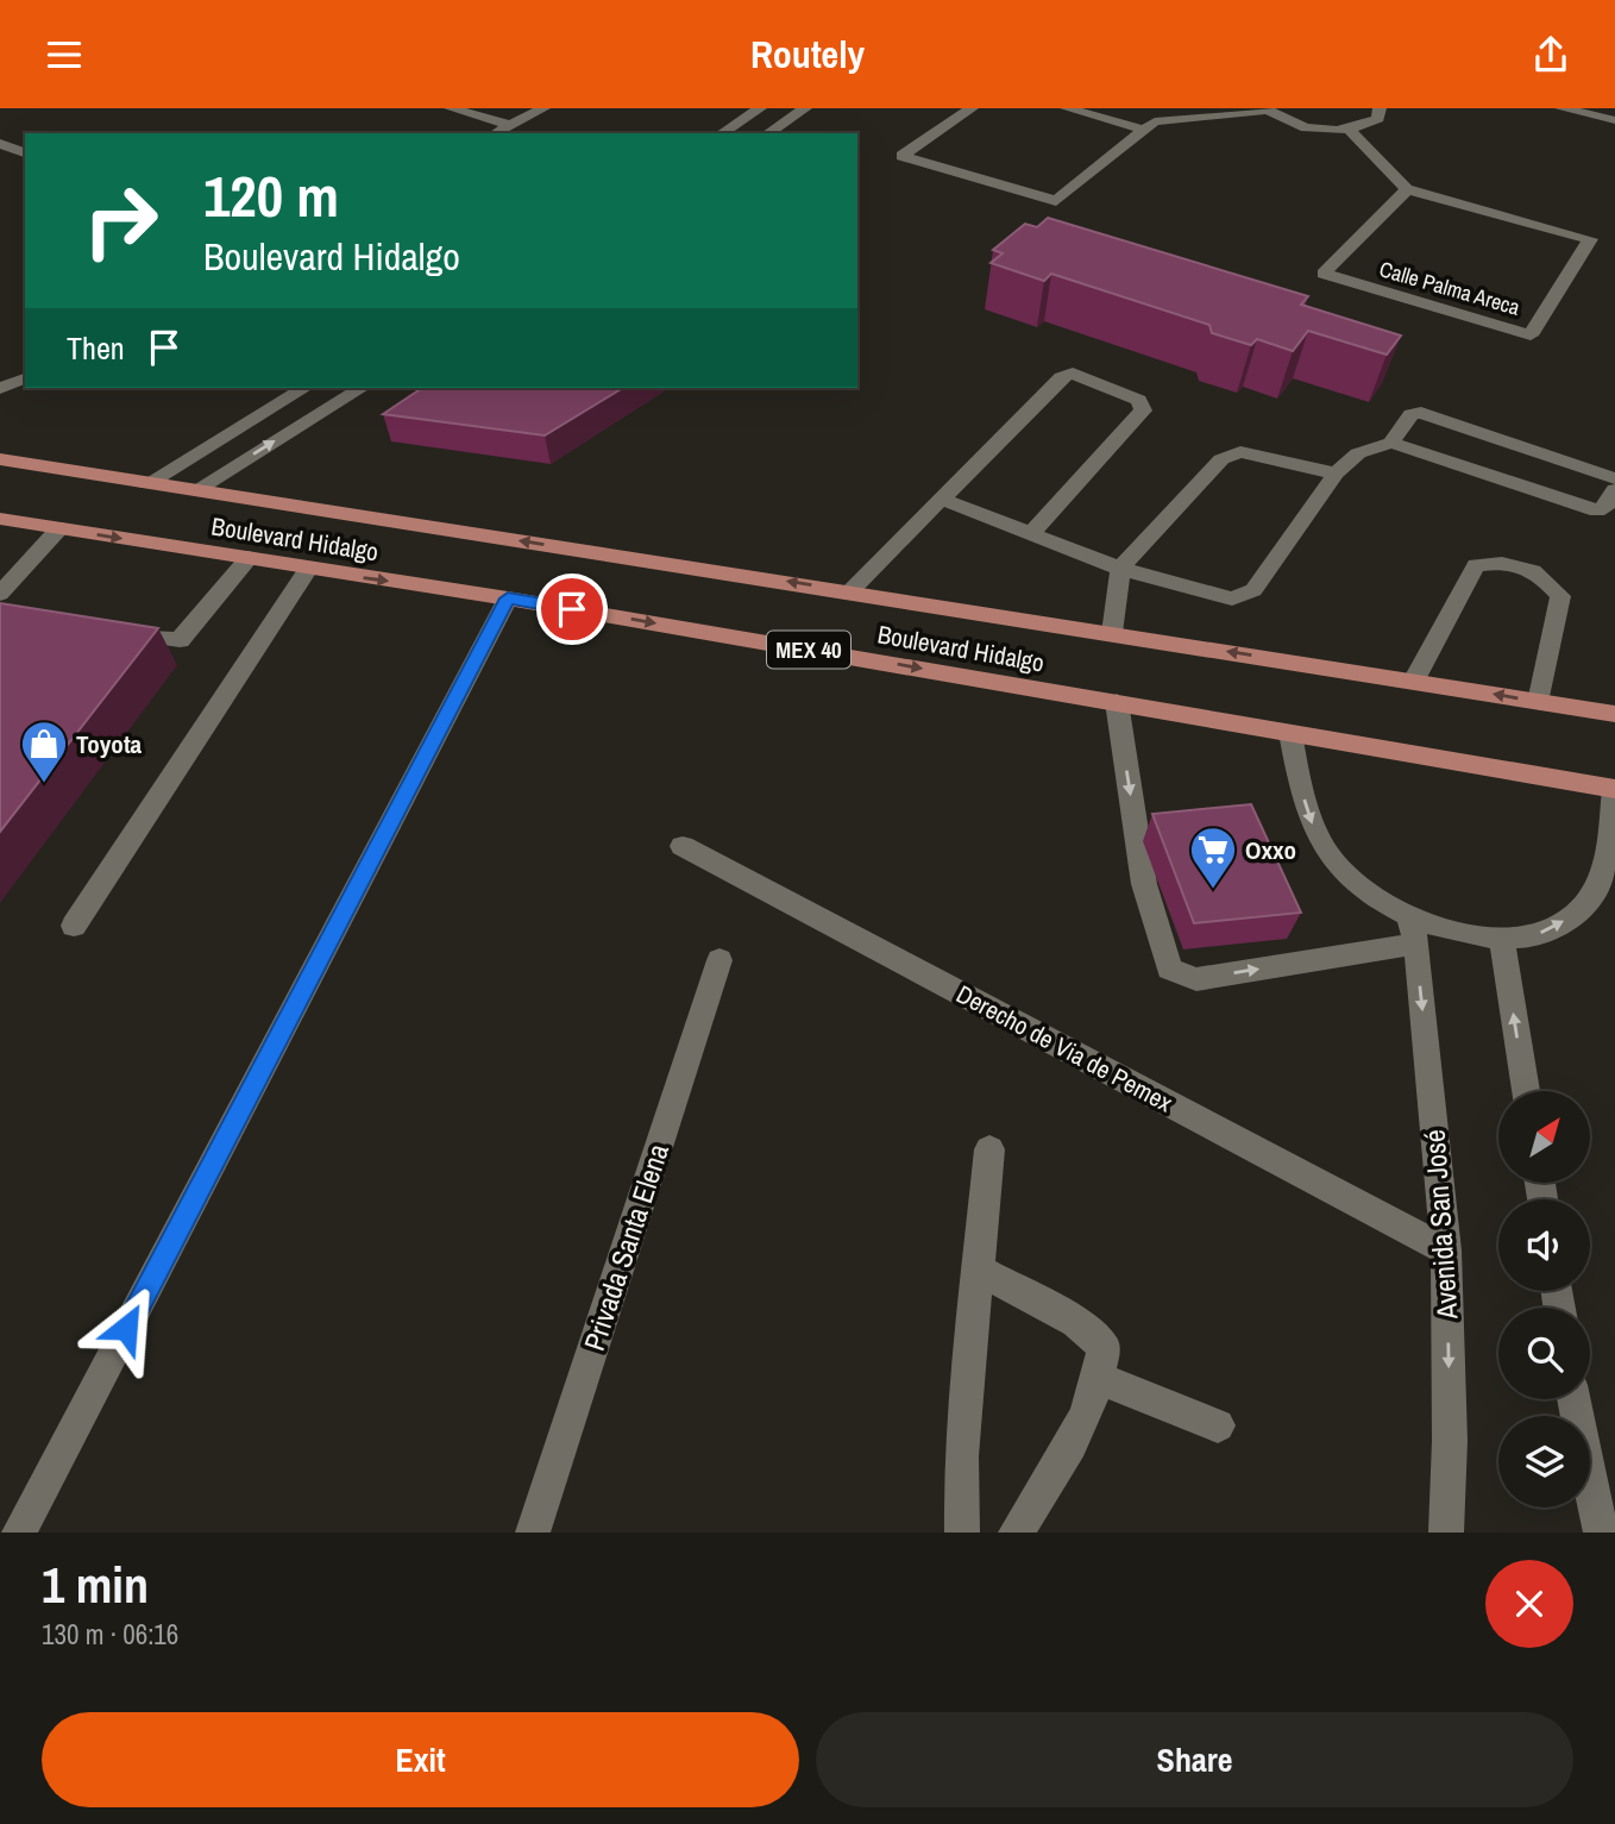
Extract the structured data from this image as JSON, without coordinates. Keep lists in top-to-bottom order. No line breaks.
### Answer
{"streets":{"main road":["Boulevard Hidalgo","MEX 40"],"street":["Calle Palma Areca","Derecho de Via de Pemex","Avenida San José","Privada Santa Elena"]},"crossings":[["Derecho de Via de Pemex","Avenida San José"]],"places":{"shop":["Toyota"],"supermarket":["Oxxo"]},"north":"top right","page":{"header":"Routely","turn":["120 m","Boulevard Hidalgo"],"then":"Then","heading":["1 min","130 m · 06:16"],"buttons":["Exit","Share"]}}
